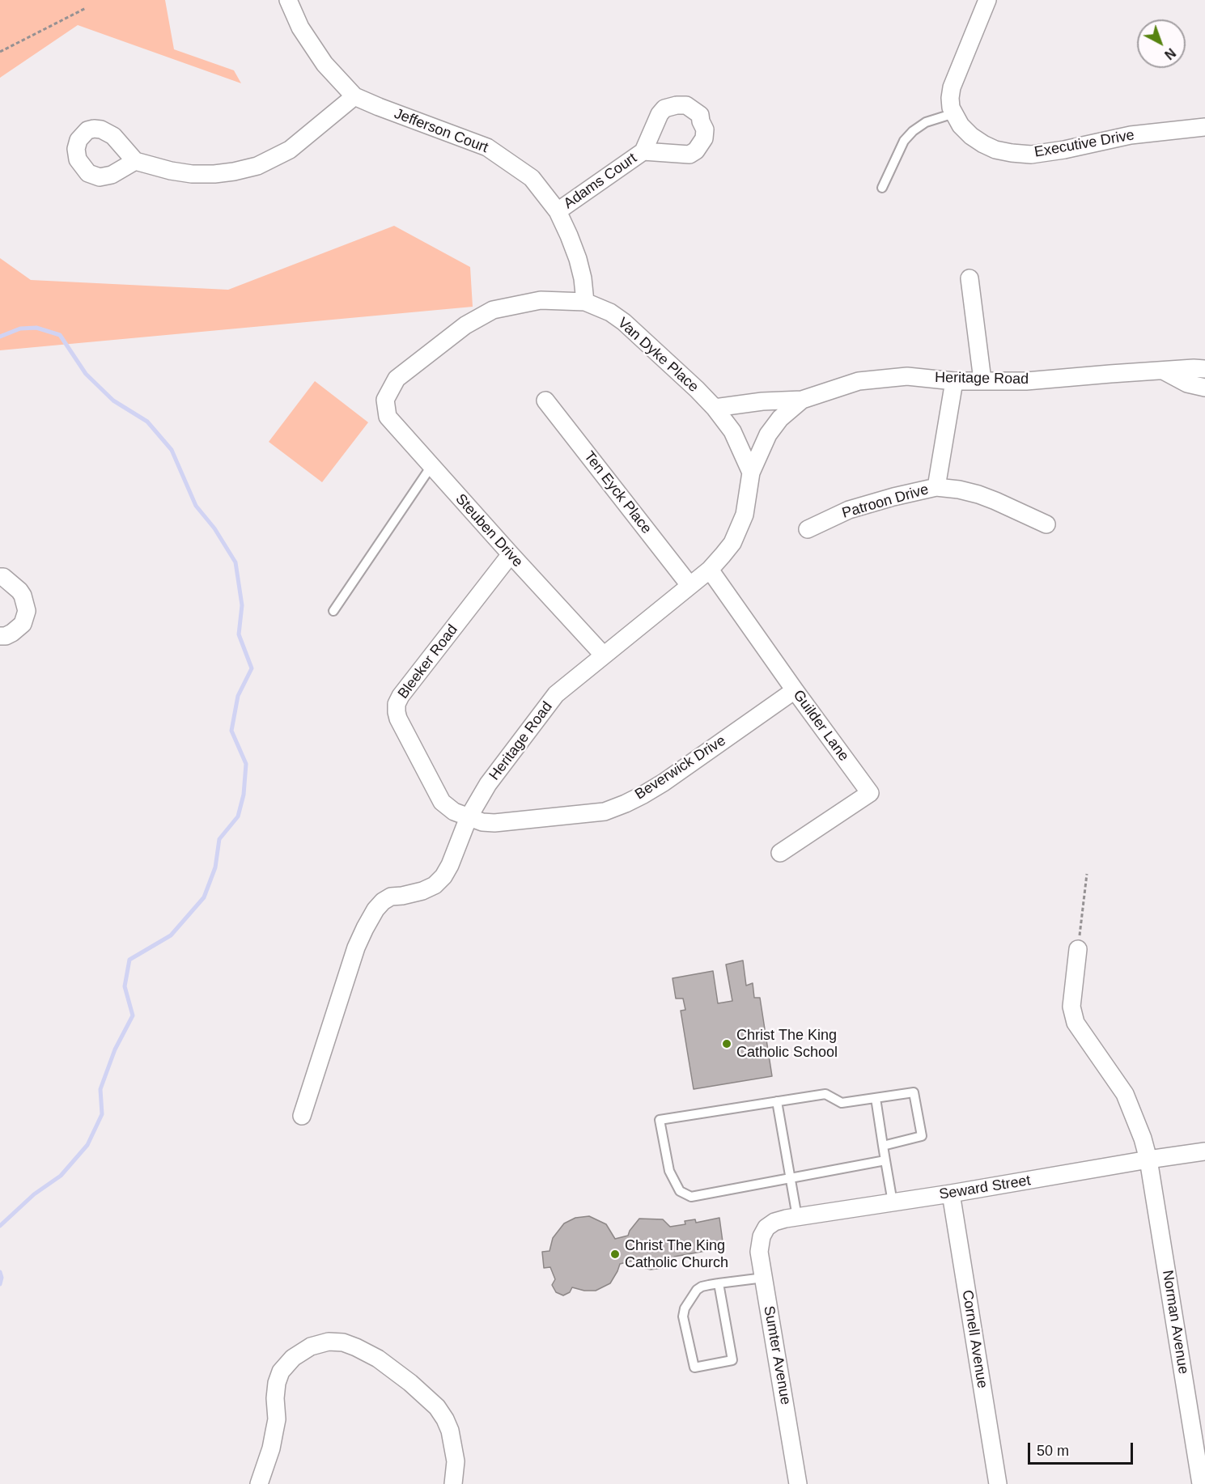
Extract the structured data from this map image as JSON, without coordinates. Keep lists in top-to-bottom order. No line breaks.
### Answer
{"streets":{"street":["Jefferson Court","Executive Drive","Adams Court","Van Dyke Place","Heritage Road","Ten Eyck Place","Patroon Drive","Steuben Drive","Bleeker Road","Guilder Lane","Beverwick Drive","Seward Street","Norman Avenue","Cornell Avenue","Sumter Avenue"]},"crossings":[["Jefferson Court","Adams Court"],["Jefferson Court","Van Dyke Place"],["Van Dyke Place","Heritage Road"],["Van Dyke Place","Steuben Drive"],["Heritage Road","Ten Eyck Place"],["Heritage Road","Patroon Drive"],["Heritage Road","Steuben Drive"],["Heritage Road","Bleeker Road"],["Heritage Road","Guilder Lane"],["Heritage Road","Beverwick Drive"],["Steuben Drive","Bleeker Road"],["Bleeker Road","Beverwick Drive"],["Guilder Lane","Beverwick Drive"],["Seward Street","Norman Avenue"],["Seward Street","Cornell Avenue"],["Seward Street","Sumter Avenue"]],"places":["Christ The King Catholic School","Christ The King Catholic Church"],"scale_bar":"50 m","north":"bottom right"}
